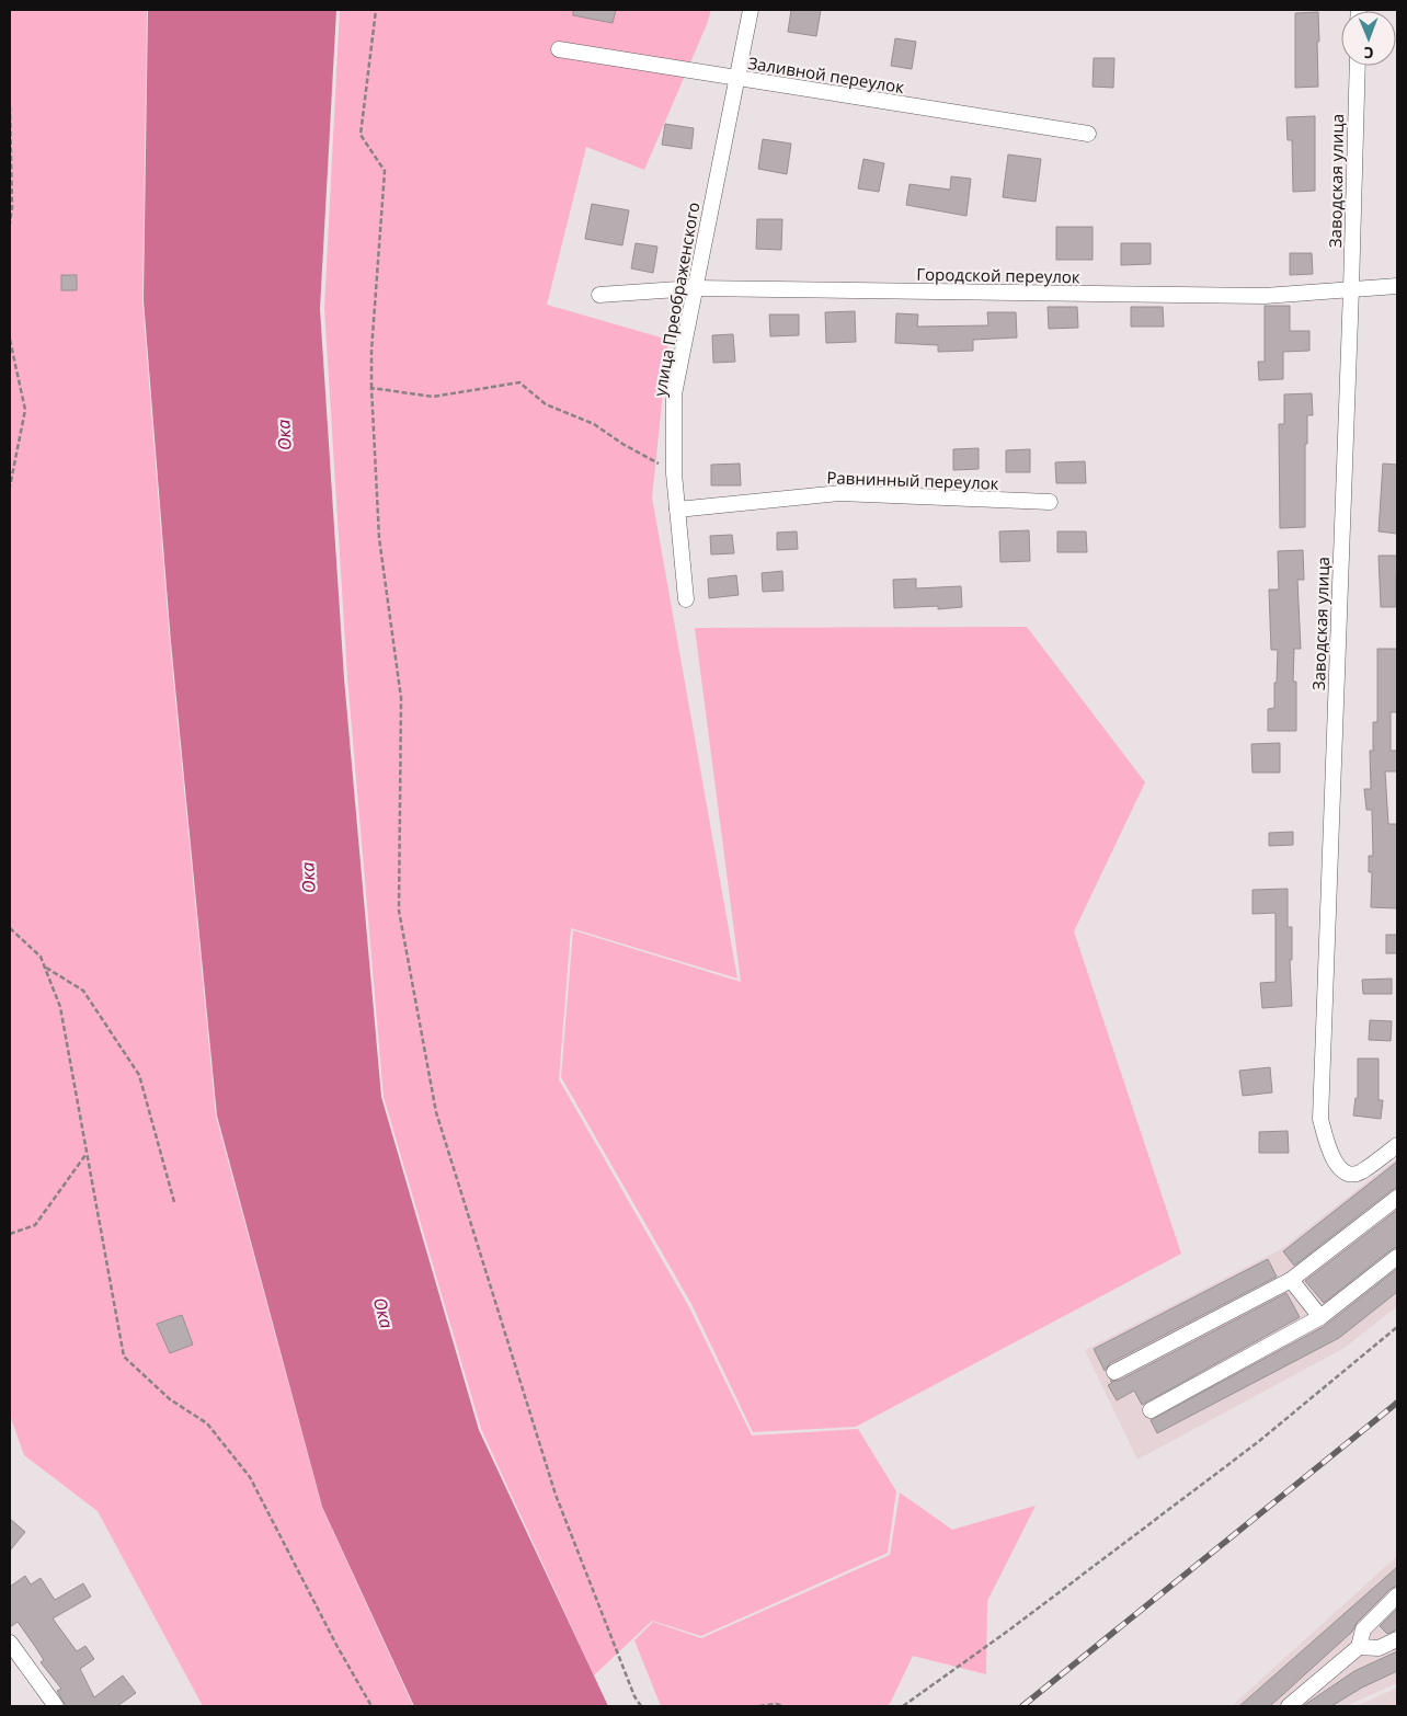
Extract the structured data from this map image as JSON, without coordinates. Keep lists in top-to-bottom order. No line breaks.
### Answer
{"streets":{"street":["Заливной переулок","Заводская улица","Городской переулок","улица Преображенского","Равнинный переулок"]},"crossings":[["Заливной переулок","улица Преображенского"],["Заводская улица","Городской переулок"],["Городской переулок","улица Преображенского"],["улица Преображенского","Равнинный переулок"]],"water":["Ока"],"north":"bottom"}
